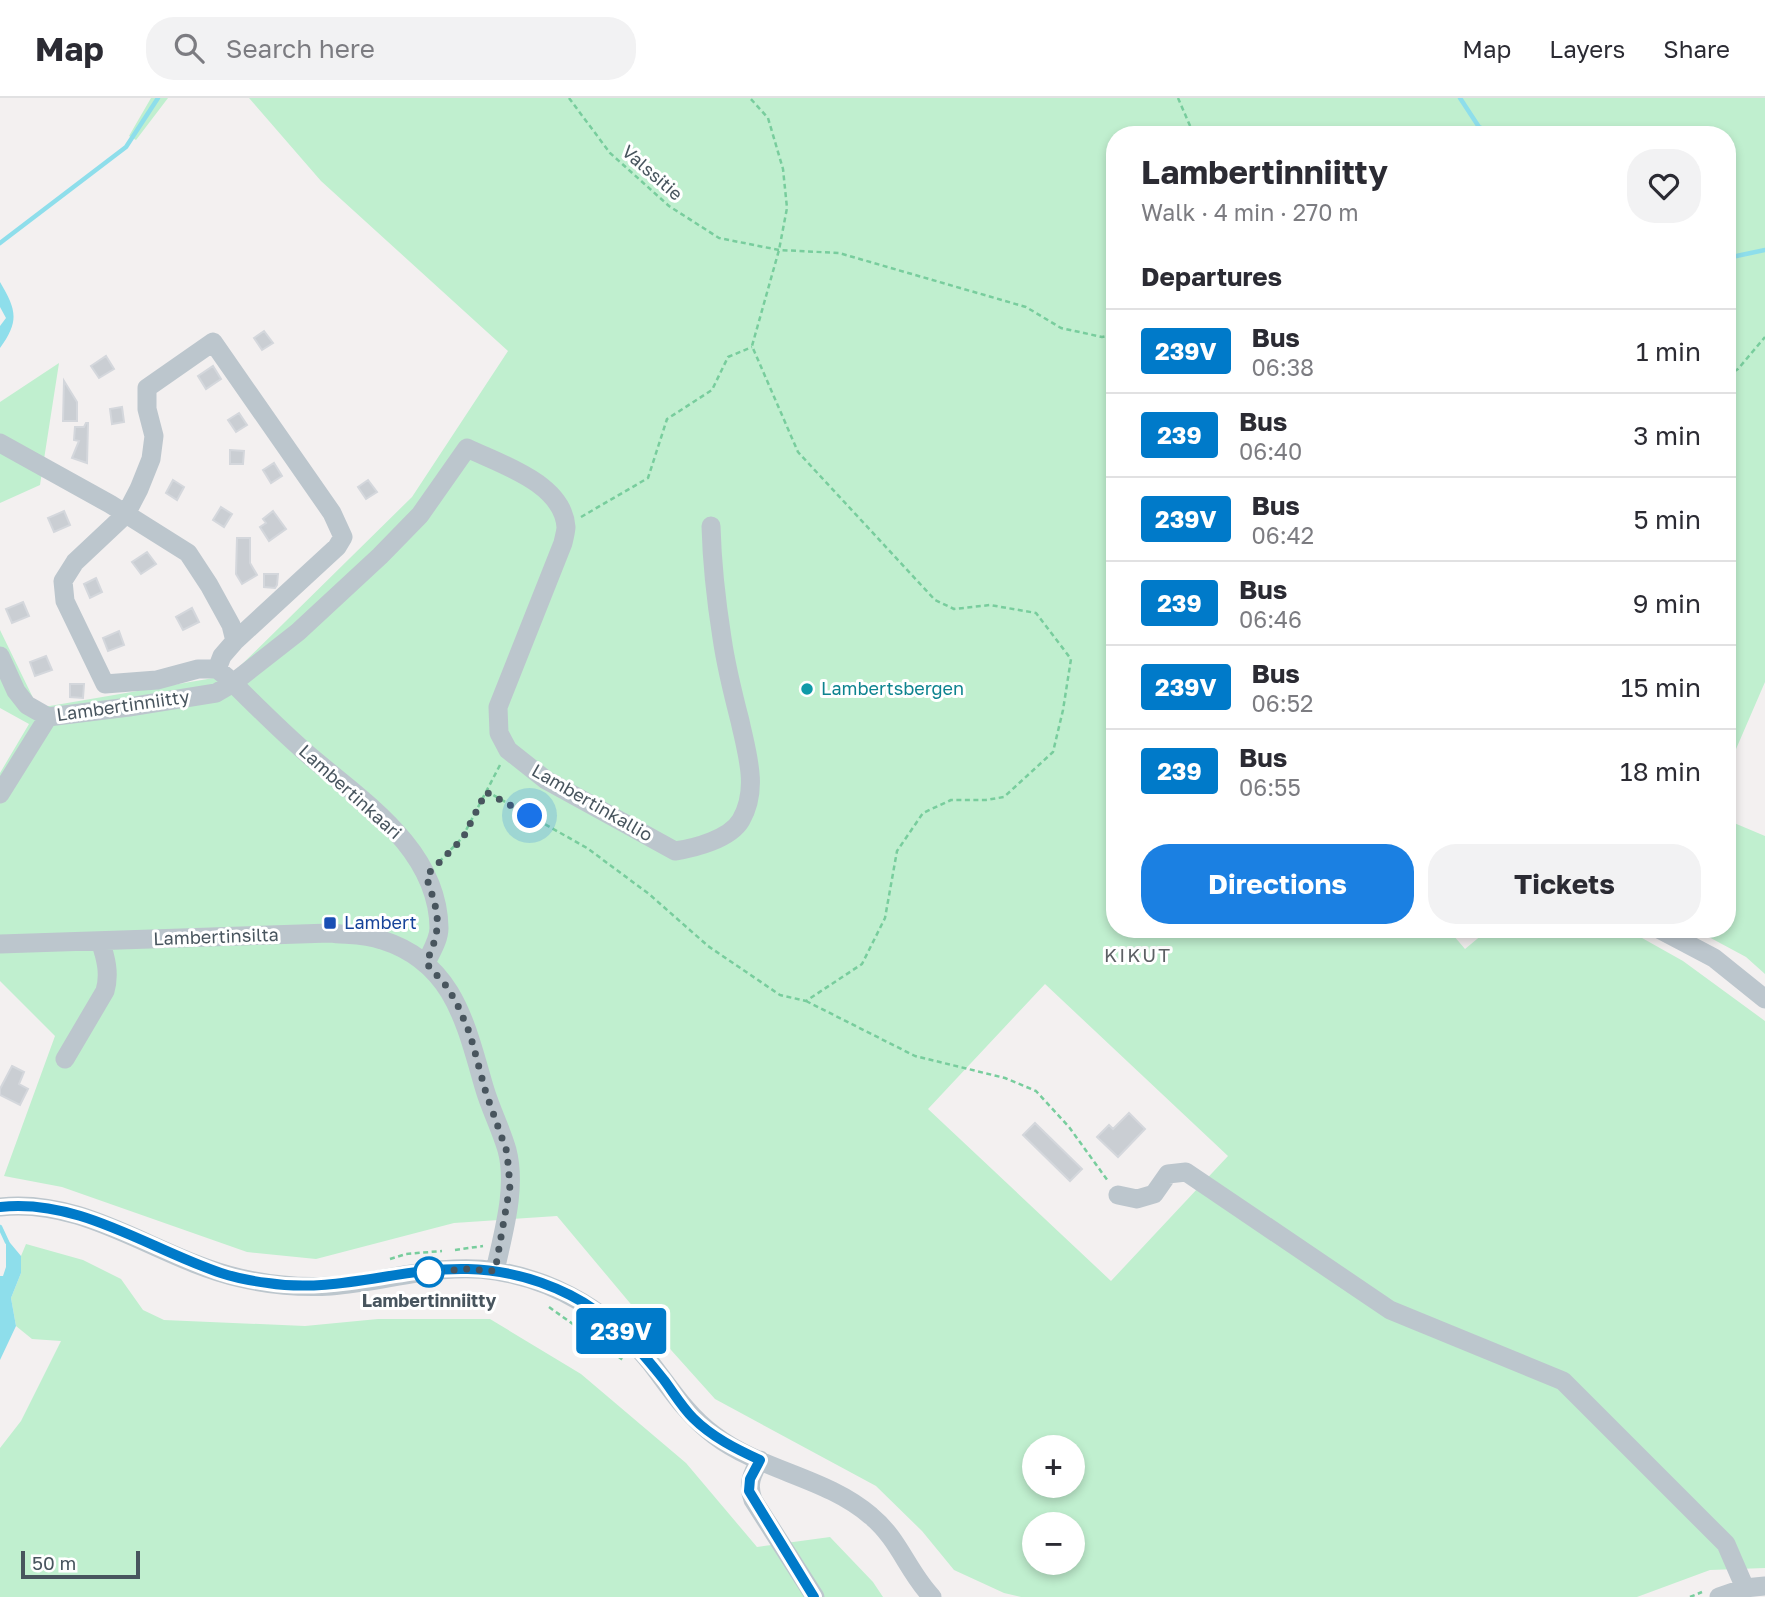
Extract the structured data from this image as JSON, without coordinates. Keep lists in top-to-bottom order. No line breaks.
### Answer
{"streets":{"street":["Lambertinniitty","Lambertinkaari","Lambertinkallio","Lambertinsilta"],"path":["Valssitie"]},"crossings":[["Lambertinniitty","Lambertinkaari"],["Lambertinkaari","Lambertinsilta"]],"districts":["KIKUT"],"places":{"other":["Lambertsbergen","Lambertinniitty"],"transit":["Lambert"]},"lines":["bus line 239V"],"scale_bar":"50 m","page":{"header":"Map","search":"Search here","nav":["Map","Layers","Share"],"on_map":"239V","heading":[["Lambertinniitty","Walk · 4 min · 270 m"],"Departures"],"list":[{"mark":"239V","name":"Bus","note":"06:38","value":"1 min"},{"mark":"239","name":"Bus","note":"06:40","value":"3 min"},{"mark":"239V","name":"Bus","note":"06:42","value":"5 min"},{"mark":"239","name":"Bus","note":"06:46","value":"9 min"},{"mark":"239V","name":"Bus","note":"06:52","value":"15 min"},{"mark":"239","name":"Bus","note":"06:55","value":"18 min"}],"buttons":["Directions","Tickets"],"map_buttons":["+","−"],"scale":"50 m"}}
